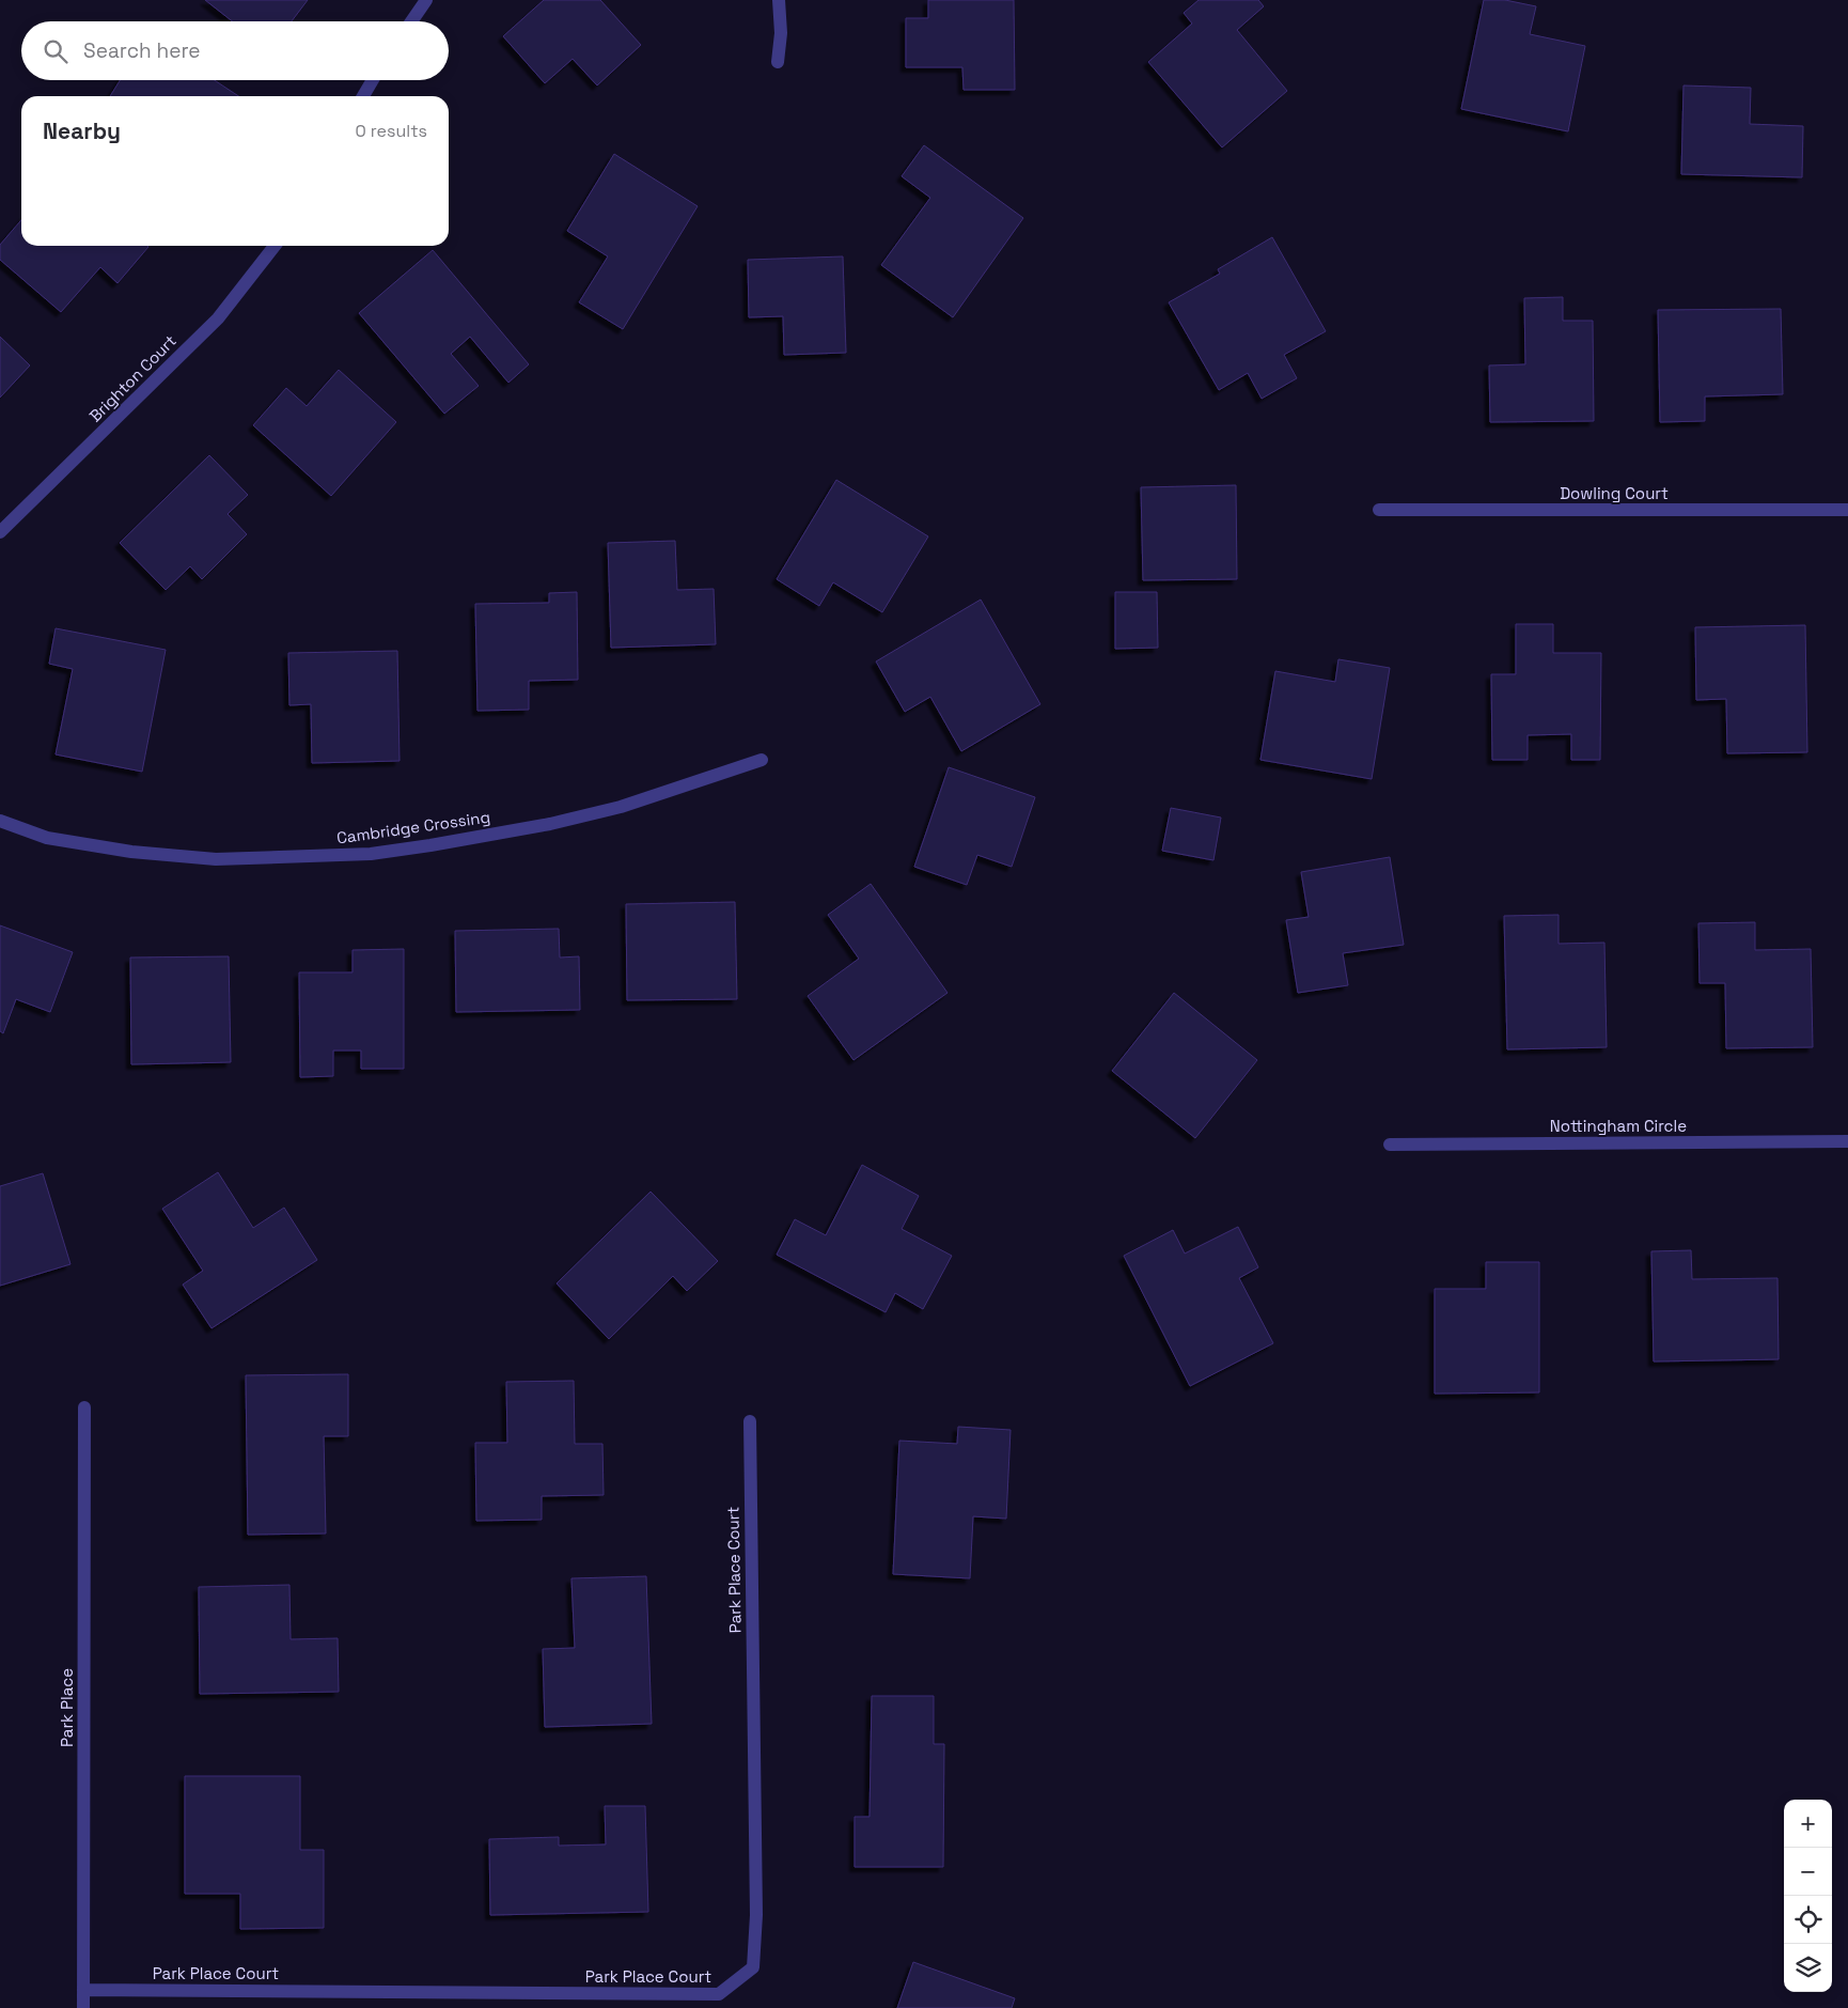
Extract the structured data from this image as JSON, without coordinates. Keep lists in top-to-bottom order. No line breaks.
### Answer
{"streets":{"street":["Brighton Court","Dowling Court","Cambridge Crossing","Nottingham Circle","Park Place Court","Park Place"]},"crossings":[["Park Place Court","Park Place"]],"page":{"search":"Search here","heading":["Nearby","0 results"],"map_buttons":["+","−"]}}
